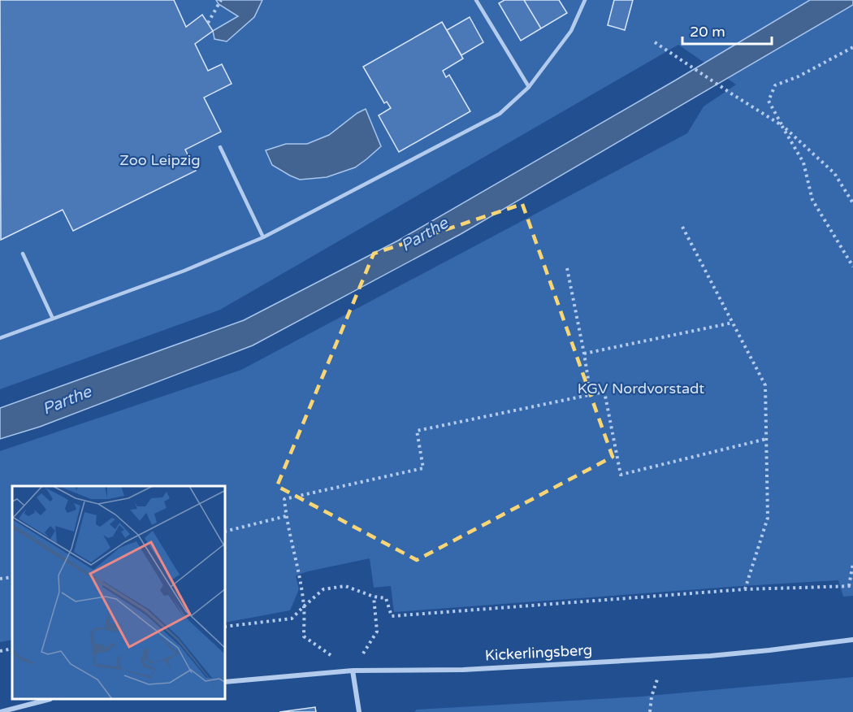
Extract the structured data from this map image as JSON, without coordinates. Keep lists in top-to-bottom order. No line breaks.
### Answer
{"streets":{"street":["Kickerlingsberg"]},"water":["Parthe"],"parks":["Zoo Leipzig","KGV Nordvorstadt"],"scale_bar":"20 m"}
